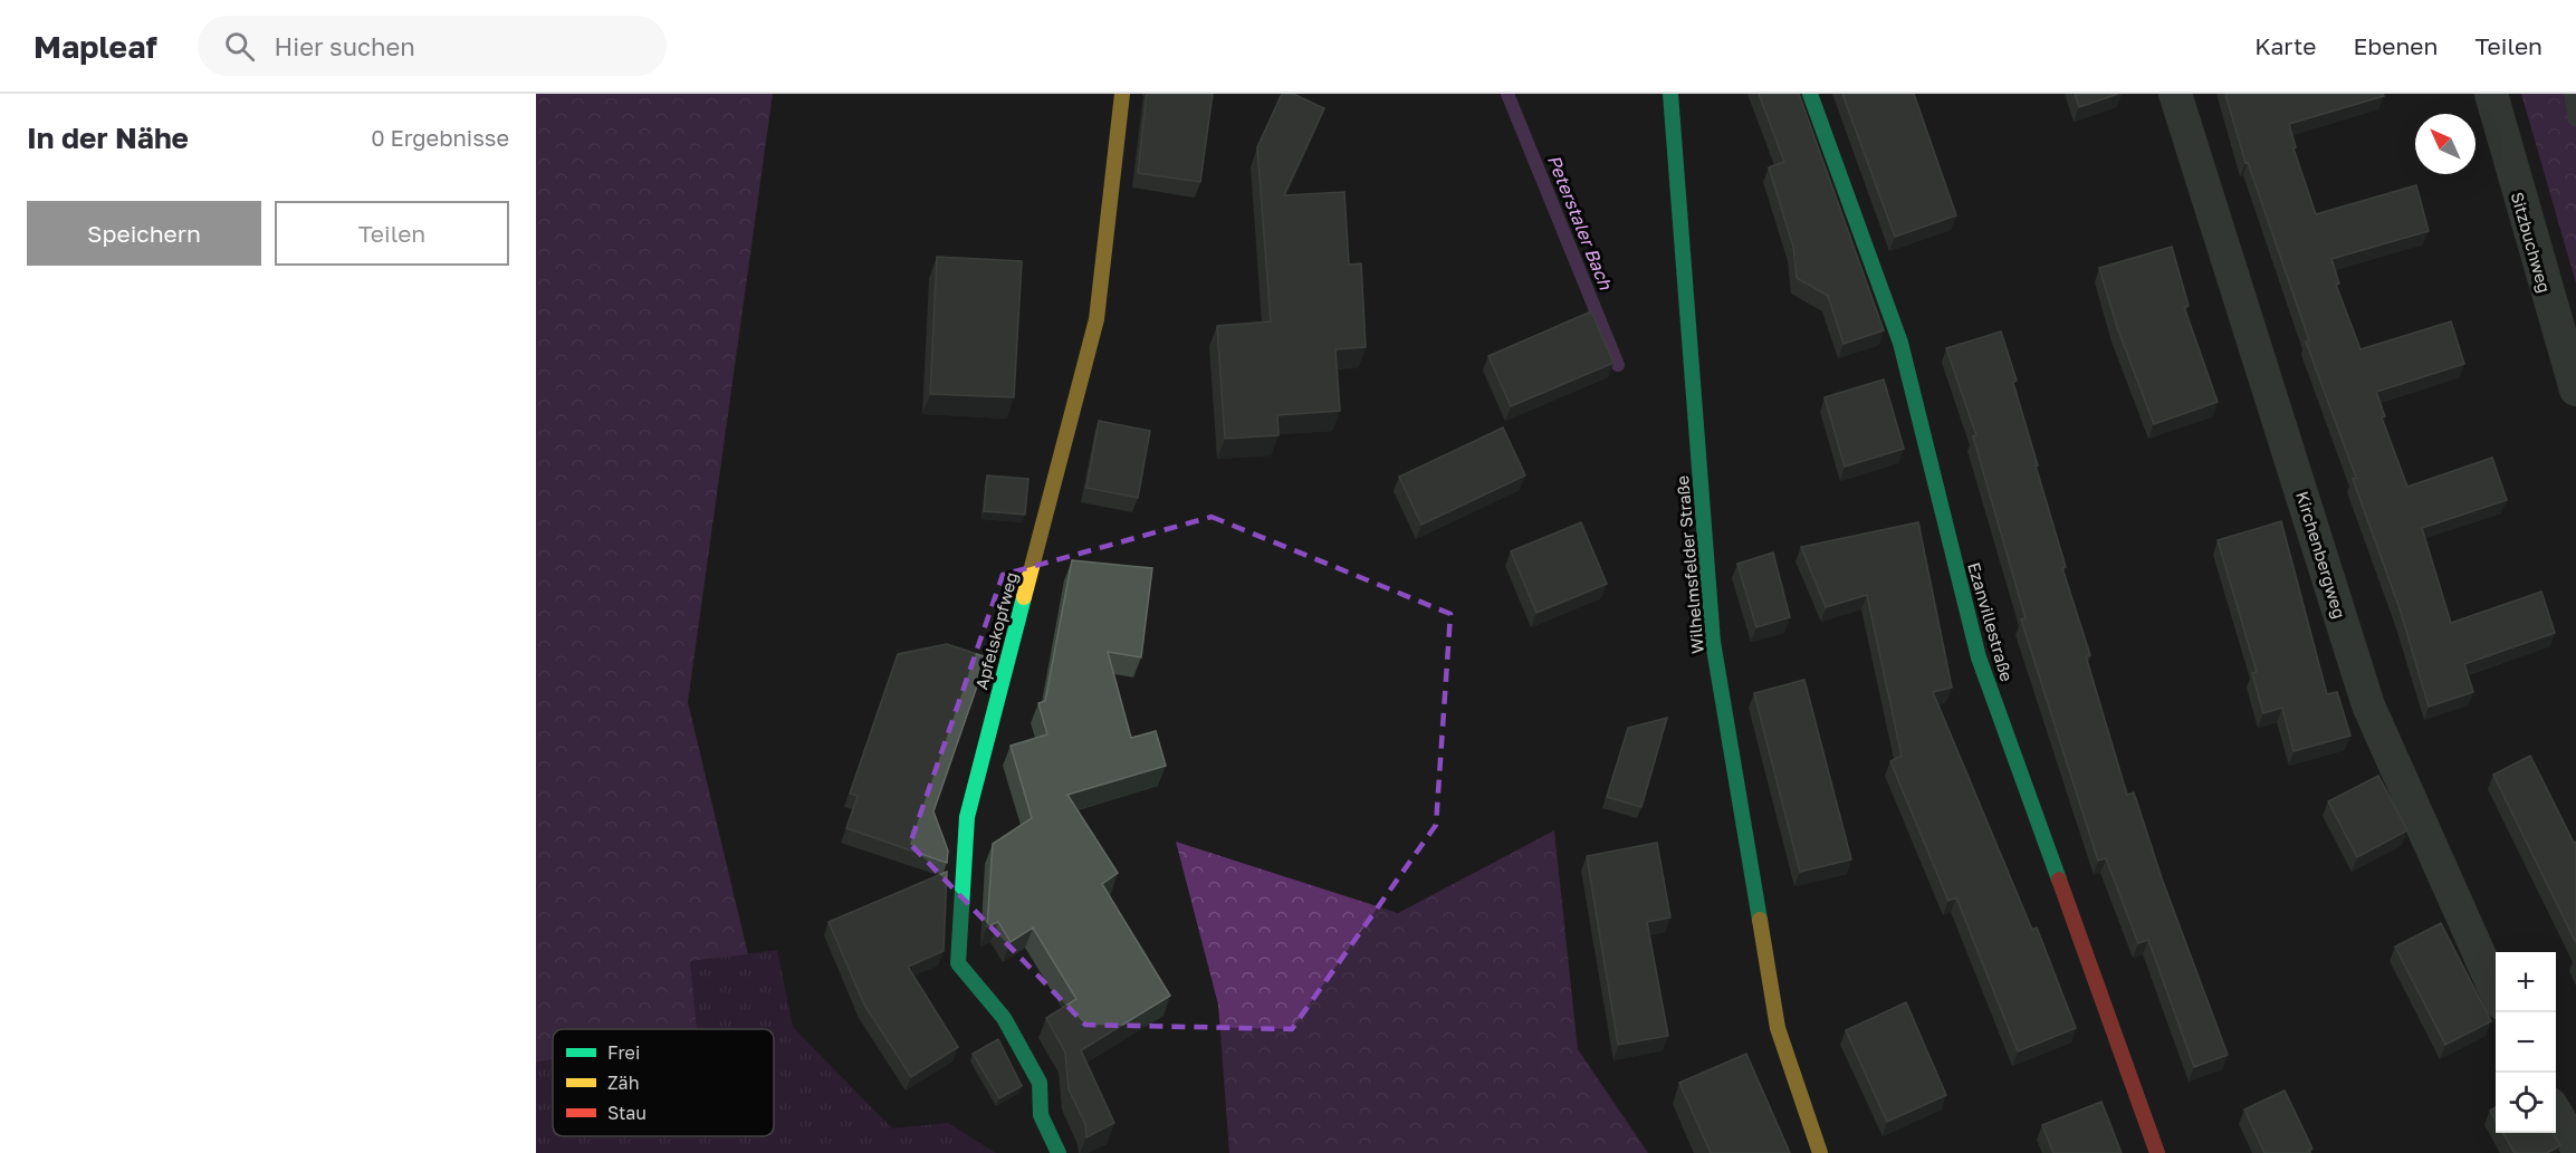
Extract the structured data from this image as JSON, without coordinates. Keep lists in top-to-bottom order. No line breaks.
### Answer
{"streets":{"street":["Sitzbuchweg","Kirchenbergweg","Wilhelmsfelder Straße","Ezanvillestraße","Apfelskopfweg"]},"water":["Peterstaler Bach"],"legend":["Frei","Zäh","Stau"],"north":"top left","page":{"header":"Mapleaf","search":"Hier suchen","nav":["Karte","Ebenen","Teilen"],"heading":["In der Nähe","0 Ergebnisse"],"buttons":["Speichern","Teilen"],"map_buttons":["+","−"]}}
